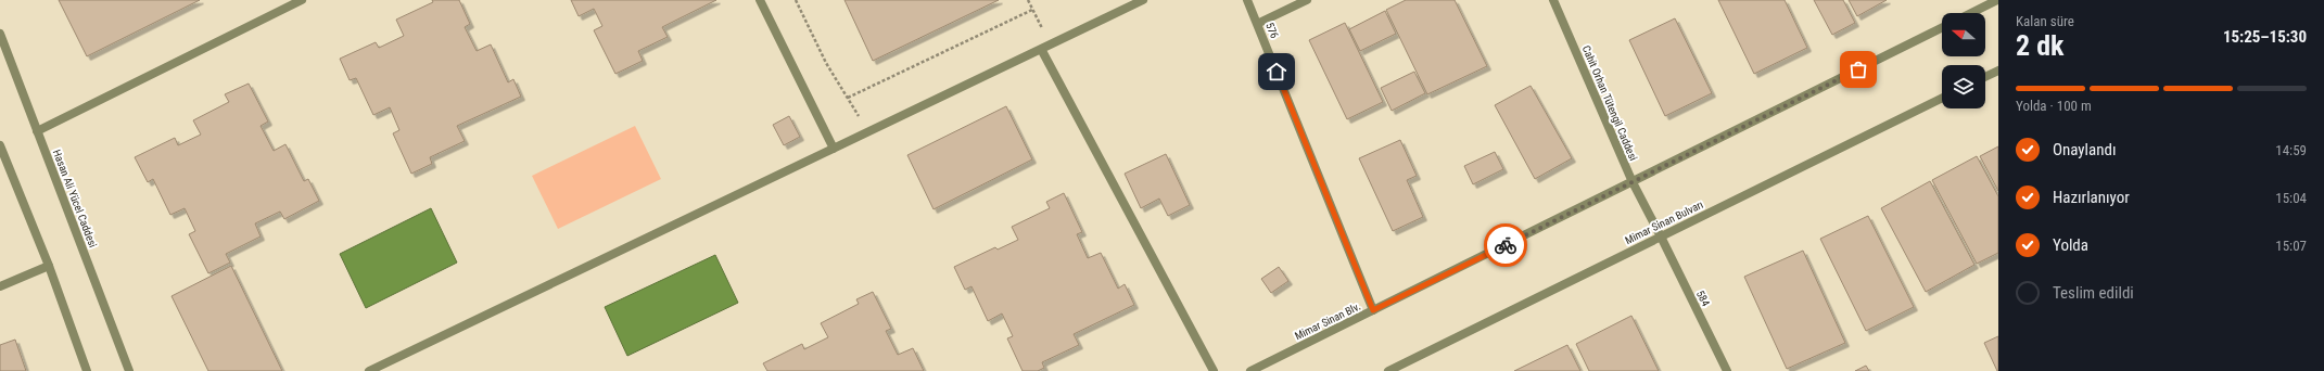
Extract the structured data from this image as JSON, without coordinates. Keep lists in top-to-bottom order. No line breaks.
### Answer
{"streets":{"street":["576","Cahit Orhan Tütengil Caddesi","Hasan Ali Yücel Caddesi","Mimar Sinan Bulvarı","584","Mimar Sinan Blv."]},"crossings":[["576","Mimar Sinan Blv."],["Cahit Orhan Tütengil Caddesi","Mimar Sinan Bulvarı"],["Cahit Orhan Tütengil Caddesi","584"],["Cahit Orhan Tütengil Caddesi","Mimar Sinan Blv."],["Mimar Sinan Bulvarı","584"]],"north":"left","page":{"heading":["2 dk","Kalan süre","15:25–15:30"],"bar":"Yolda · 100 m","list":[["Onaylandı","14:59"],["Hazırlanıyor","15:04"],["Yolda","15:07"],"Teslim edildi"]}}
